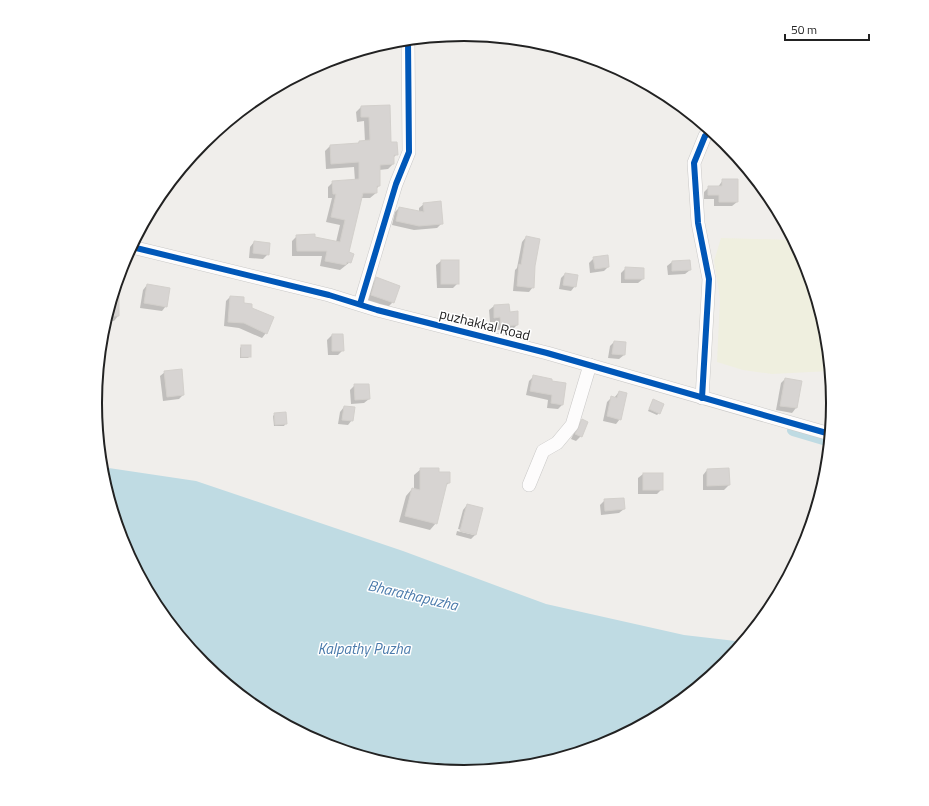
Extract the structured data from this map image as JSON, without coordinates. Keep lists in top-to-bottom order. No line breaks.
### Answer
{"streets":{"street":["puzhakkal Road"]},"water":["Bharathapuzha","Kalpathy Puzha"],"scale_bar":"50 m"}
